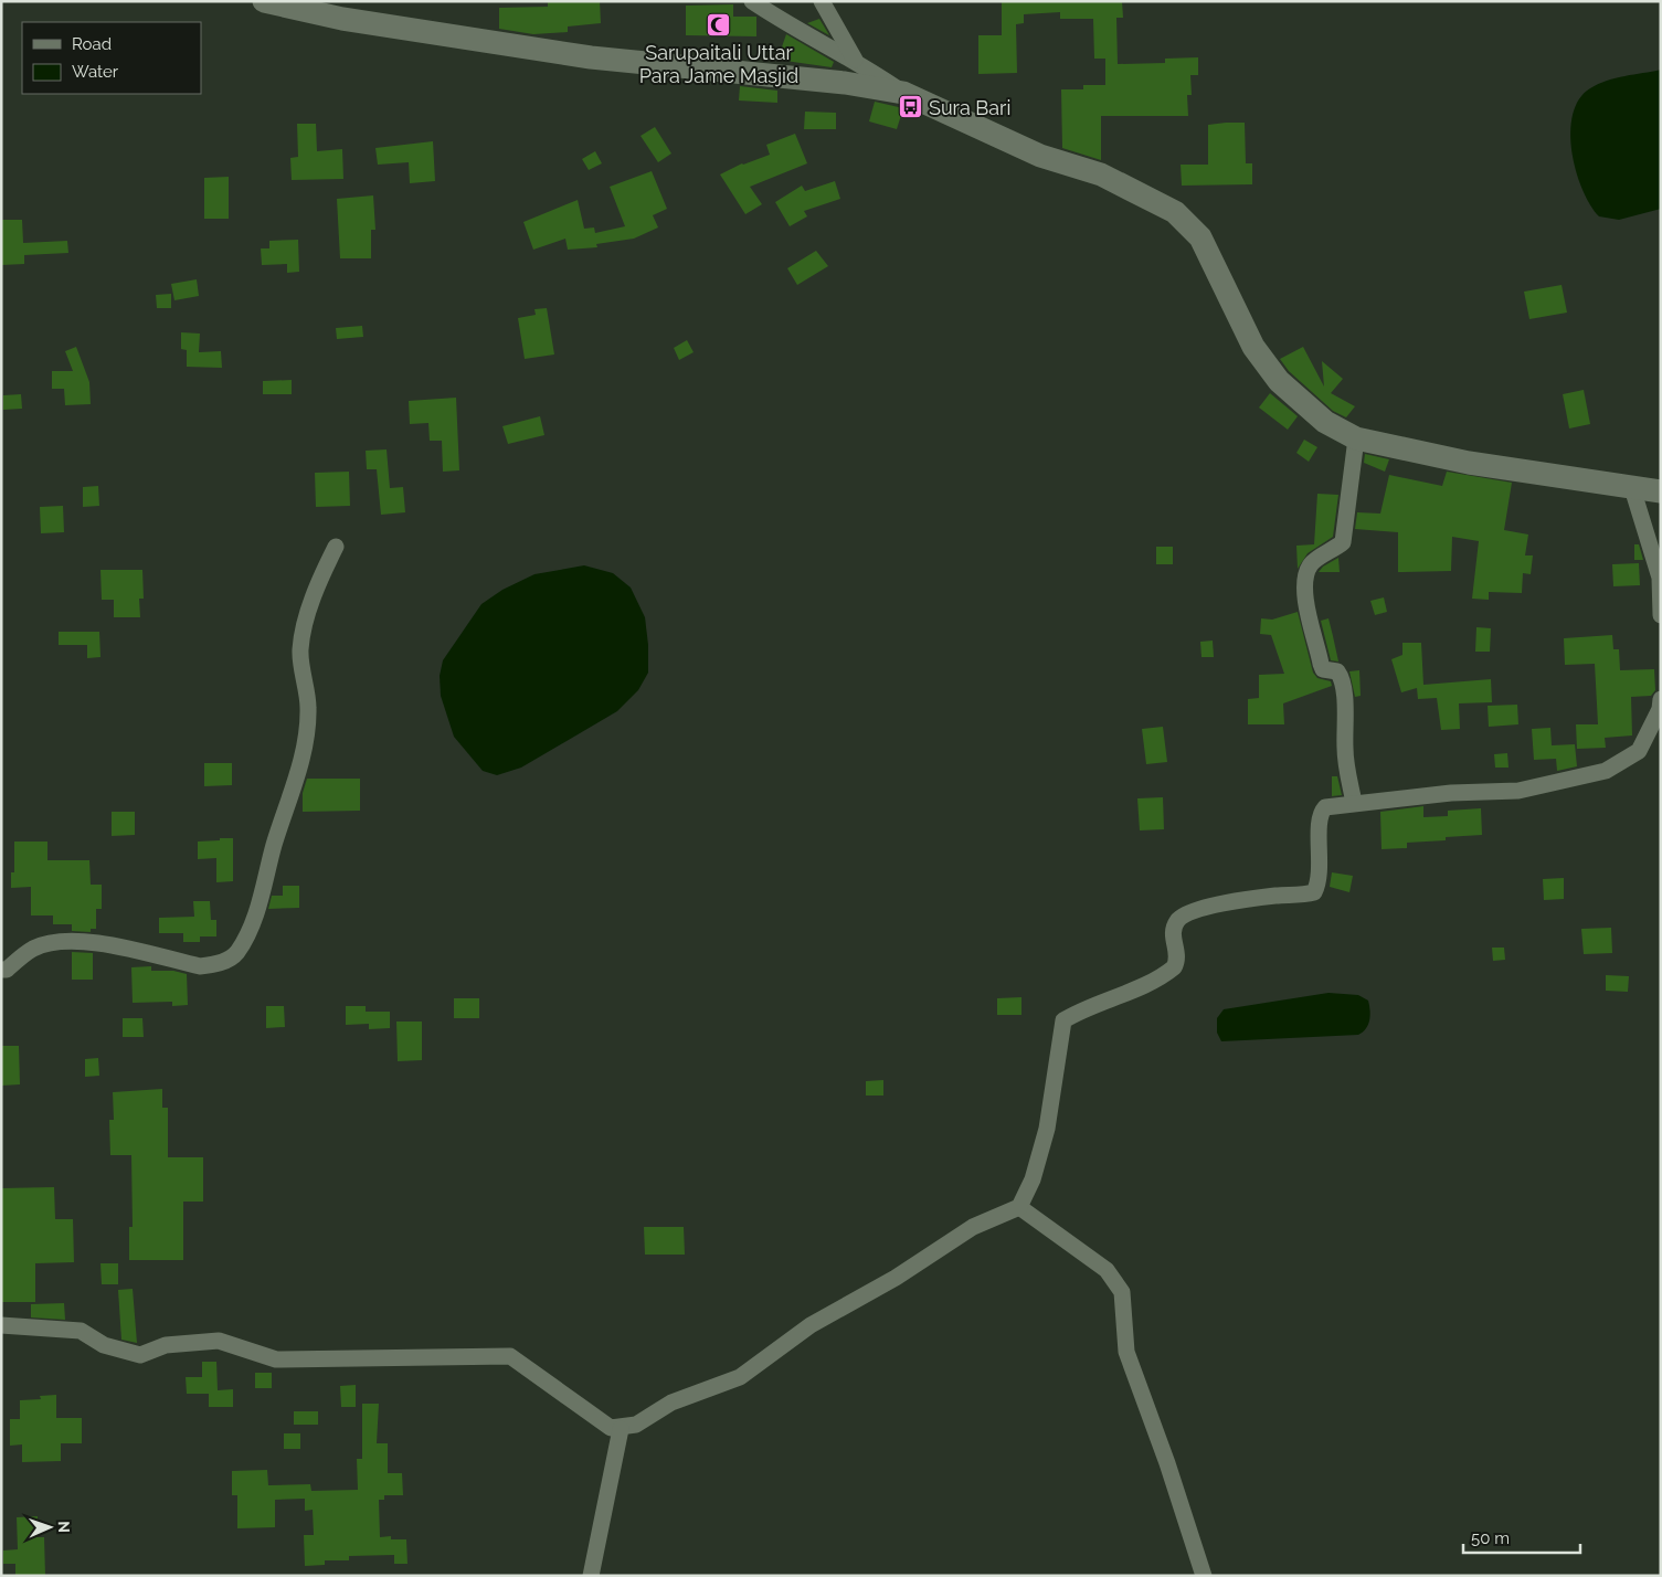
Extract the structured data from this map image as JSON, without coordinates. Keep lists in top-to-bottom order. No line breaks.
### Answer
{"places":{"mosque":["Sarupaitali Uttar Para Jame Masjid"],"bus stop":["Sura Bari"]},"legend":["Road","Water"],"scale_bar":"50 m","north":"right"}
